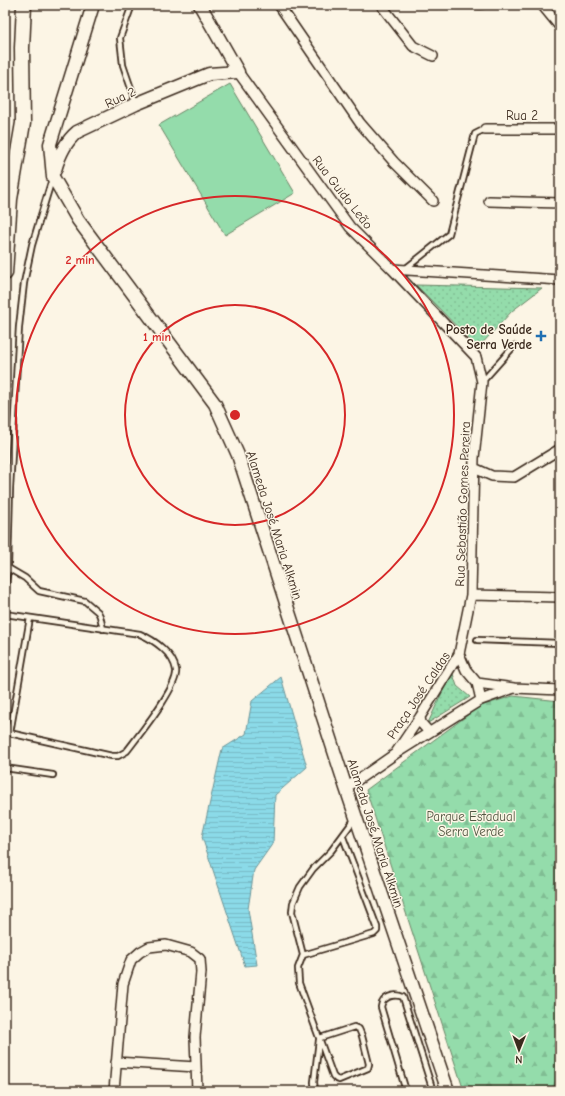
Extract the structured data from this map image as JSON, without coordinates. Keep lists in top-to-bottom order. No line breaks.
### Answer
{"streets":{"street":["Rua 2","Rua Guido Leão","Rua Sebastião Gomes Pereira","Alameda José Maria Alkmin","Praça José Caldas"]},"crossings":[["Rua 2","Rua Guido Leão"],["Rua Guido Leão","Rua Sebastião Gomes Pereira"],["Rua Sebastião Gomes Pereira","Praça José Caldas"],["Alameda José Maria Alkmin","Praça José Caldas"]],"parks":["Parque Estadual Serra Verde"],"places":{"health":["Posto de Saúde Serra Verde"]},"north":"bottom","rings":["2 min","1 min"]}
